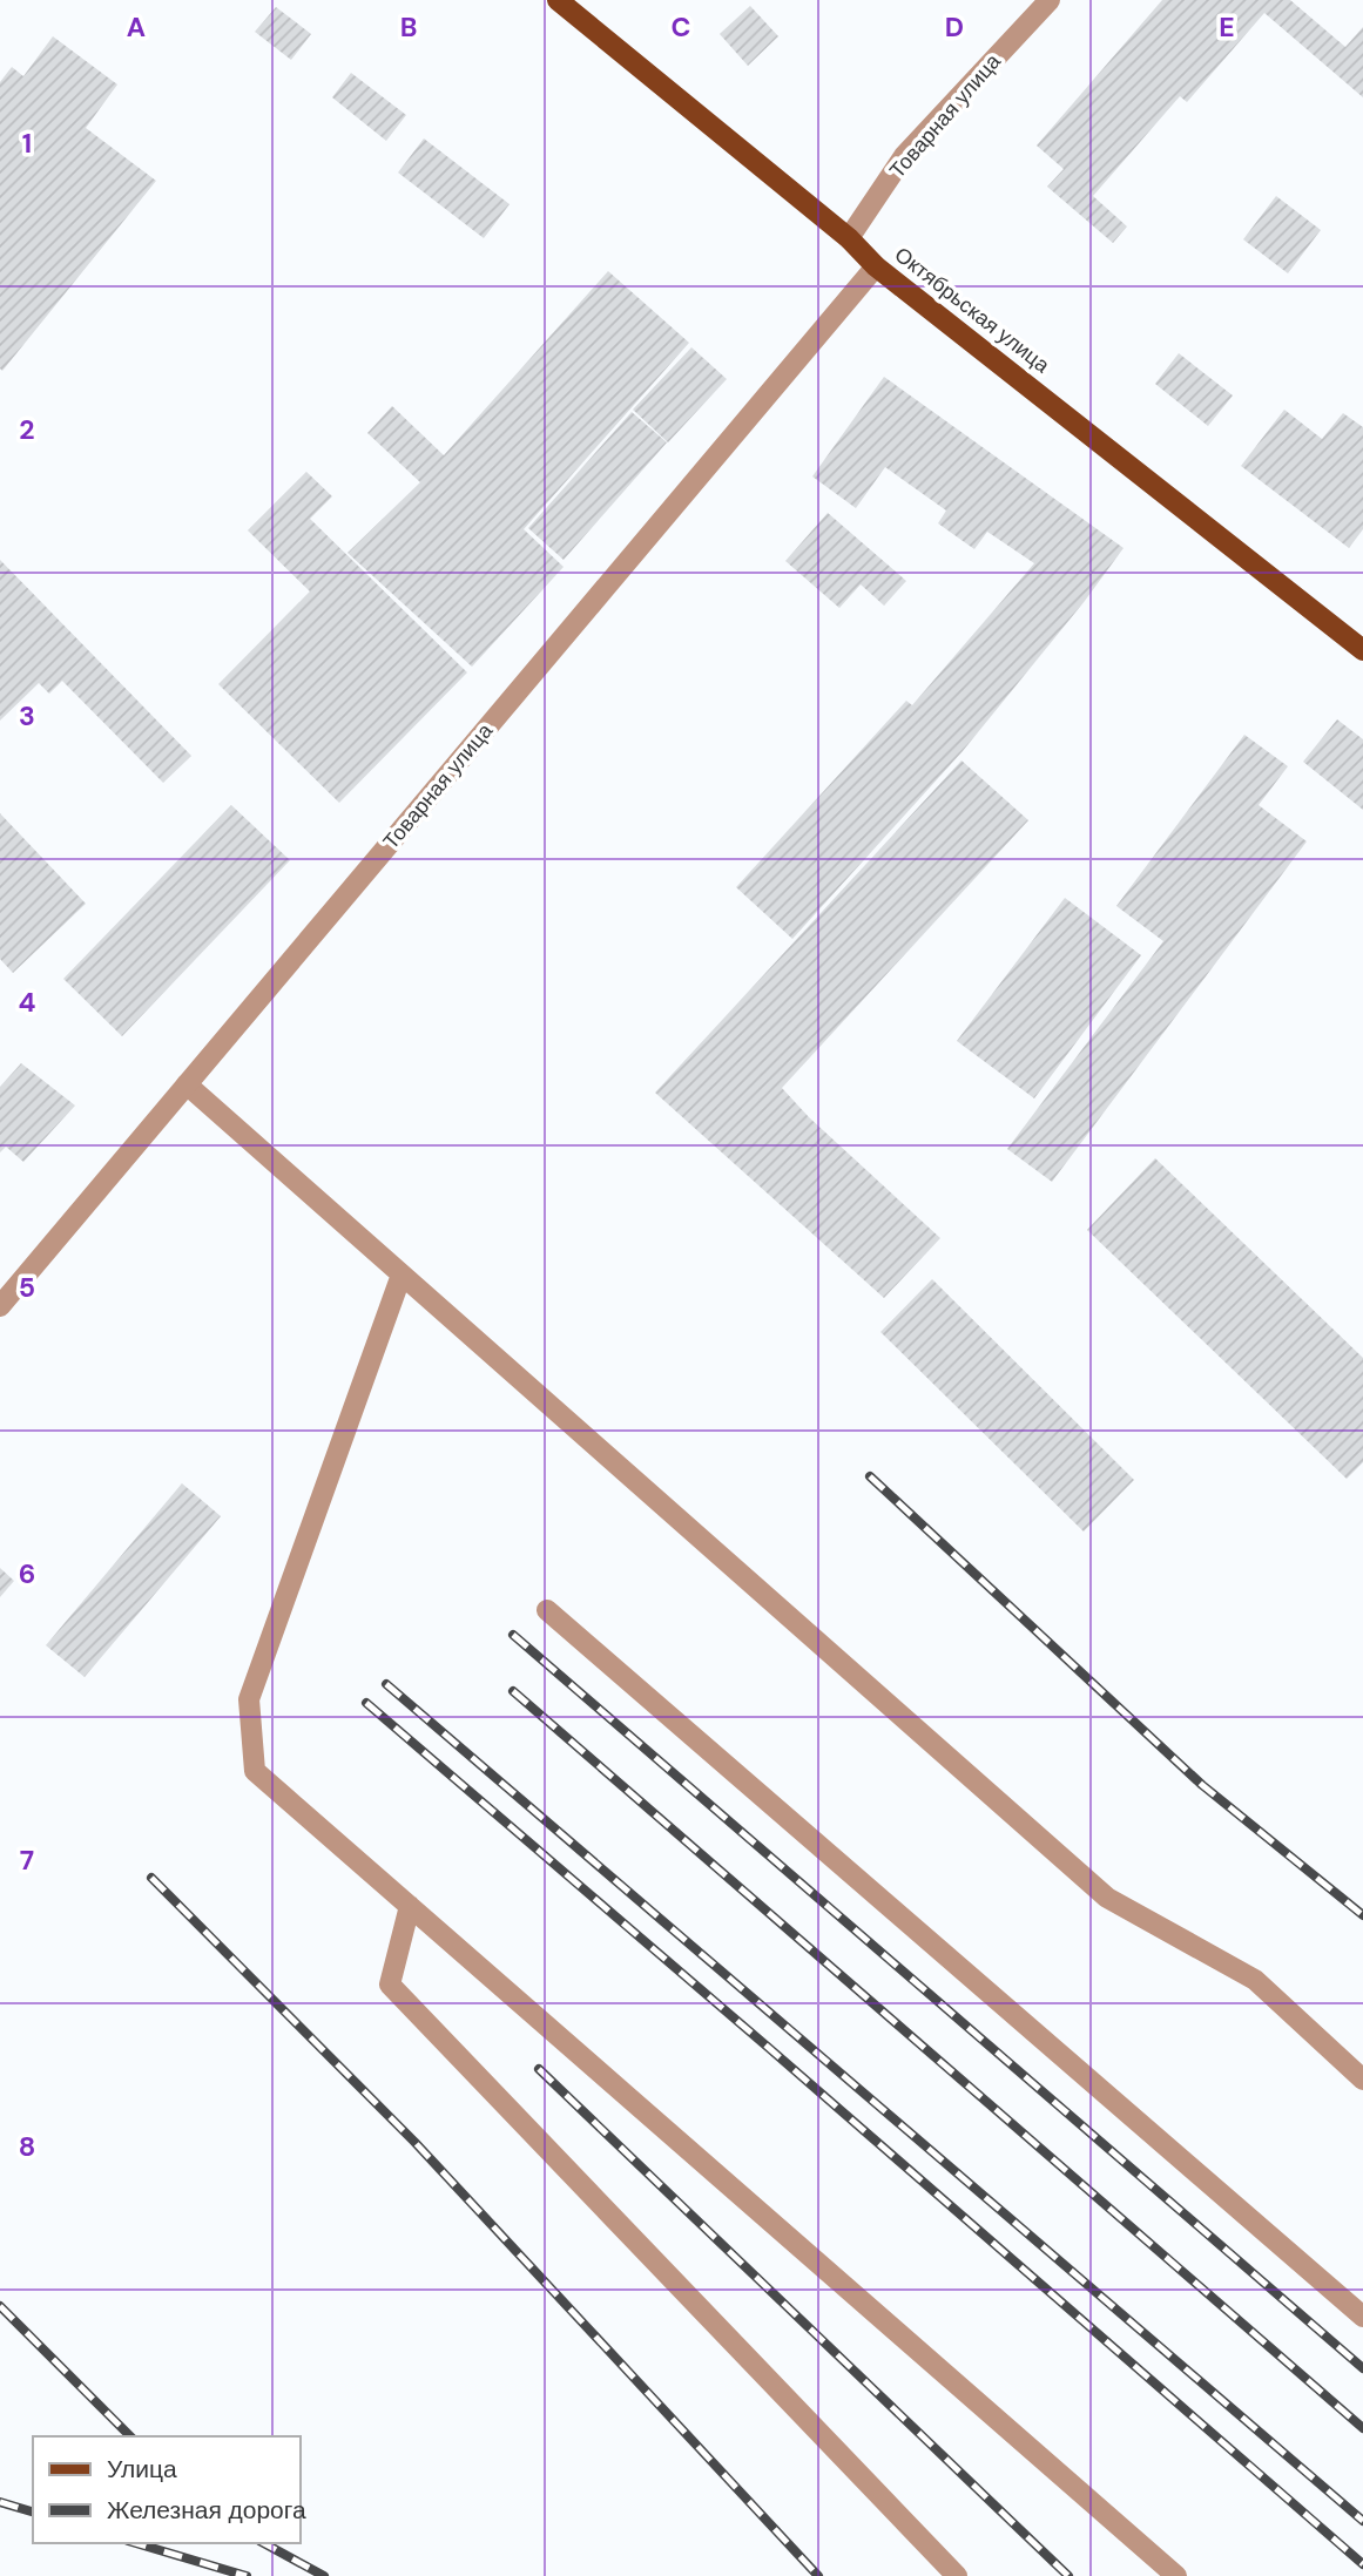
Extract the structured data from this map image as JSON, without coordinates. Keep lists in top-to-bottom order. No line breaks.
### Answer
{"streets":{"main road":["Октябрьская улица"],"street":["Товарная улица"]},"crossings":[["Товарная улица","Октябрьская улица"]],"legend":["Улица","Железная дорога"],"grid":{"columns":["A","B","C","D","E"],"rows":["1","2","3","4","5","6","7","8"]}}
